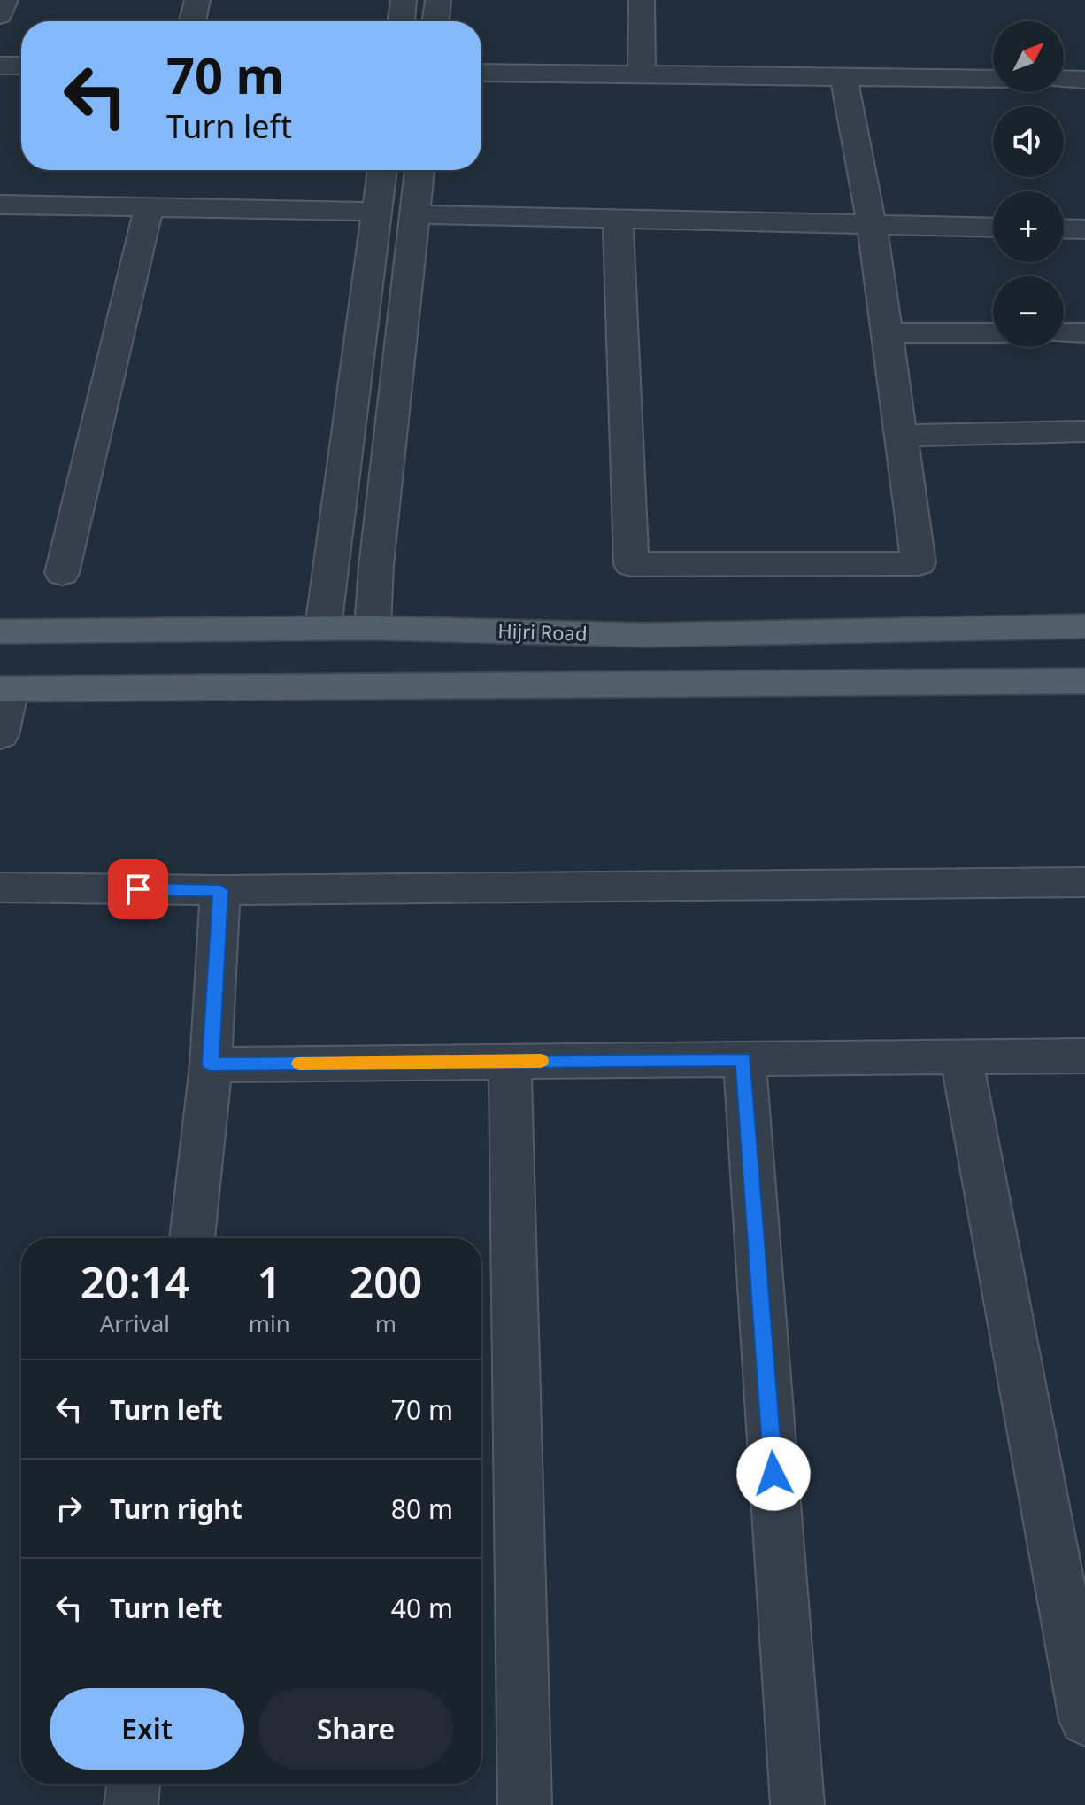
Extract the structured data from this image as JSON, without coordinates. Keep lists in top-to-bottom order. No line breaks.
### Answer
{"streets":{"main road":["Hijri Road"]},"north":"top right","page":{"map_buttons":["+","−"],"turn":["70 m","Turn left"],"eta":["20:14","Arrival","1","min","200","m"],"list":[{"name":"Turn left","value":"70 m"},{"name":"Turn right","value":"80 m"},{"name":"Turn left","value":"40 m"}],"buttons":["Exit","Share"]}}
